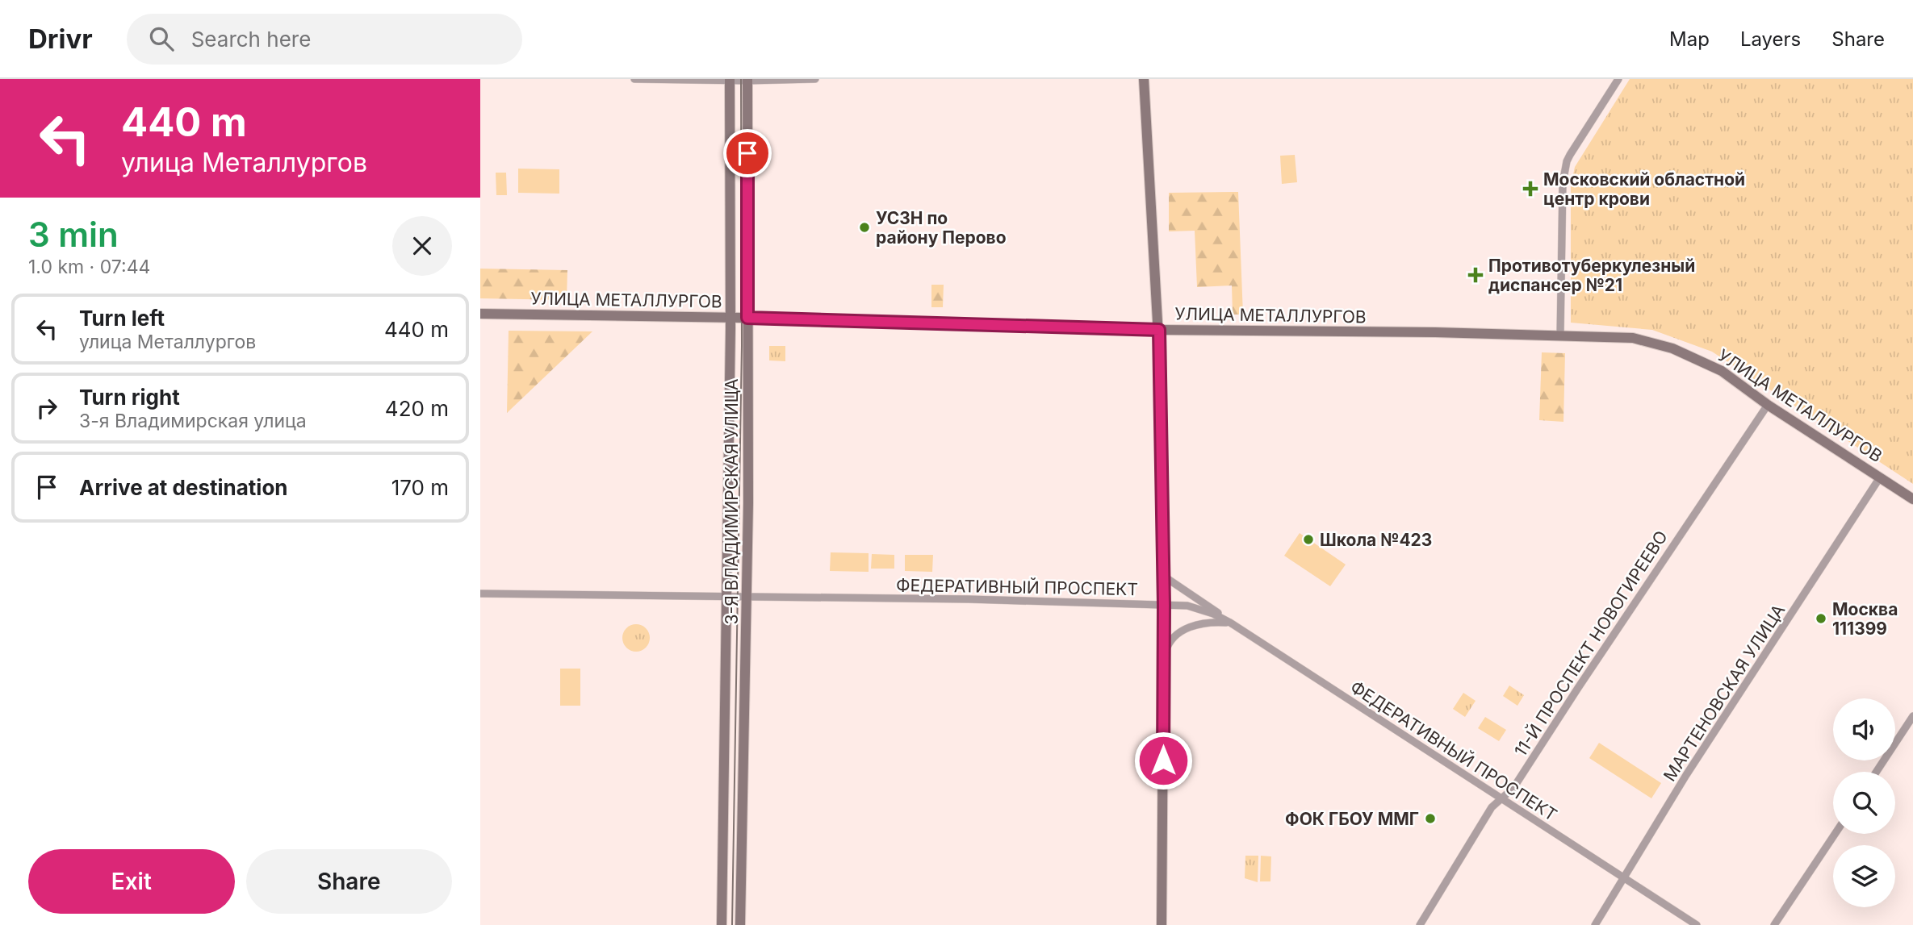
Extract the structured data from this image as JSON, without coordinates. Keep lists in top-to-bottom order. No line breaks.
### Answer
{"streets":{"street":["УЛИЦА МЕТАЛЛУРГОВ","3-Я ВЛАДИМИРСКАЯ УЛИЦА","ФЕДЕРАТИВНЫЙ ПРОСПЕКТ","11-Й ПРОСПЕКТ НОВОГИРЕЕВО","МАРТЕНОВСКАЯ УЛИЦА"]},"crossings":[["УЛИЦА МЕТАЛЛУРГОВ","3-Я ВЛАДИМИРСКАЯ УЛИЦА"],["УЛИЦА МЕТАЛЛУРГОВ","11-Й ПРОСПЕКТ НОВОГИРЕЕВО"],["УЛИЦА МЕТАЛЛУРГОВ","МАРТЕНОВСКАЯ УЛИЦА"],["3-Я ВЛАДИМИРСКАЯ УЛИЦА","ФЕДЕРАТИВНЫЙ ПРОСПЕКТ"],["ФЕДЕРАТИВНЫЙ ПРОСПЕКТ","11-Й ПРОСПЕКТ НОВОГИРЕЕВО"],["ФЕДЕРАТИВНЫЙ ПРОСПЕКТ","МАРТЕНОВСКАЯ УЛИЦА"]],"places":{"health":["Московский областной центр крови","Противотуберкулезный диспансер №21"],"other":["УСЗН по району Перово","Школа №423","Москва 111399","ФОК ГБОУ ММГ"]},"page":{"header":"Drivr","search":"Search here","nav":["Map","Layers","Share"],"turn":["440 m","улица Металлургов"],"heading":["3 min","1.0 km · 07:44"],"list":[{"name":"Turn left","note":"улица Металлургов","value":"440 m"},{"name":"Turn right","note":"3-я Владимирская улица","value":"420 m"},{"name":"Arrive at destination","value":"170 m"}],"buttons":["Exit","Share"]}}
